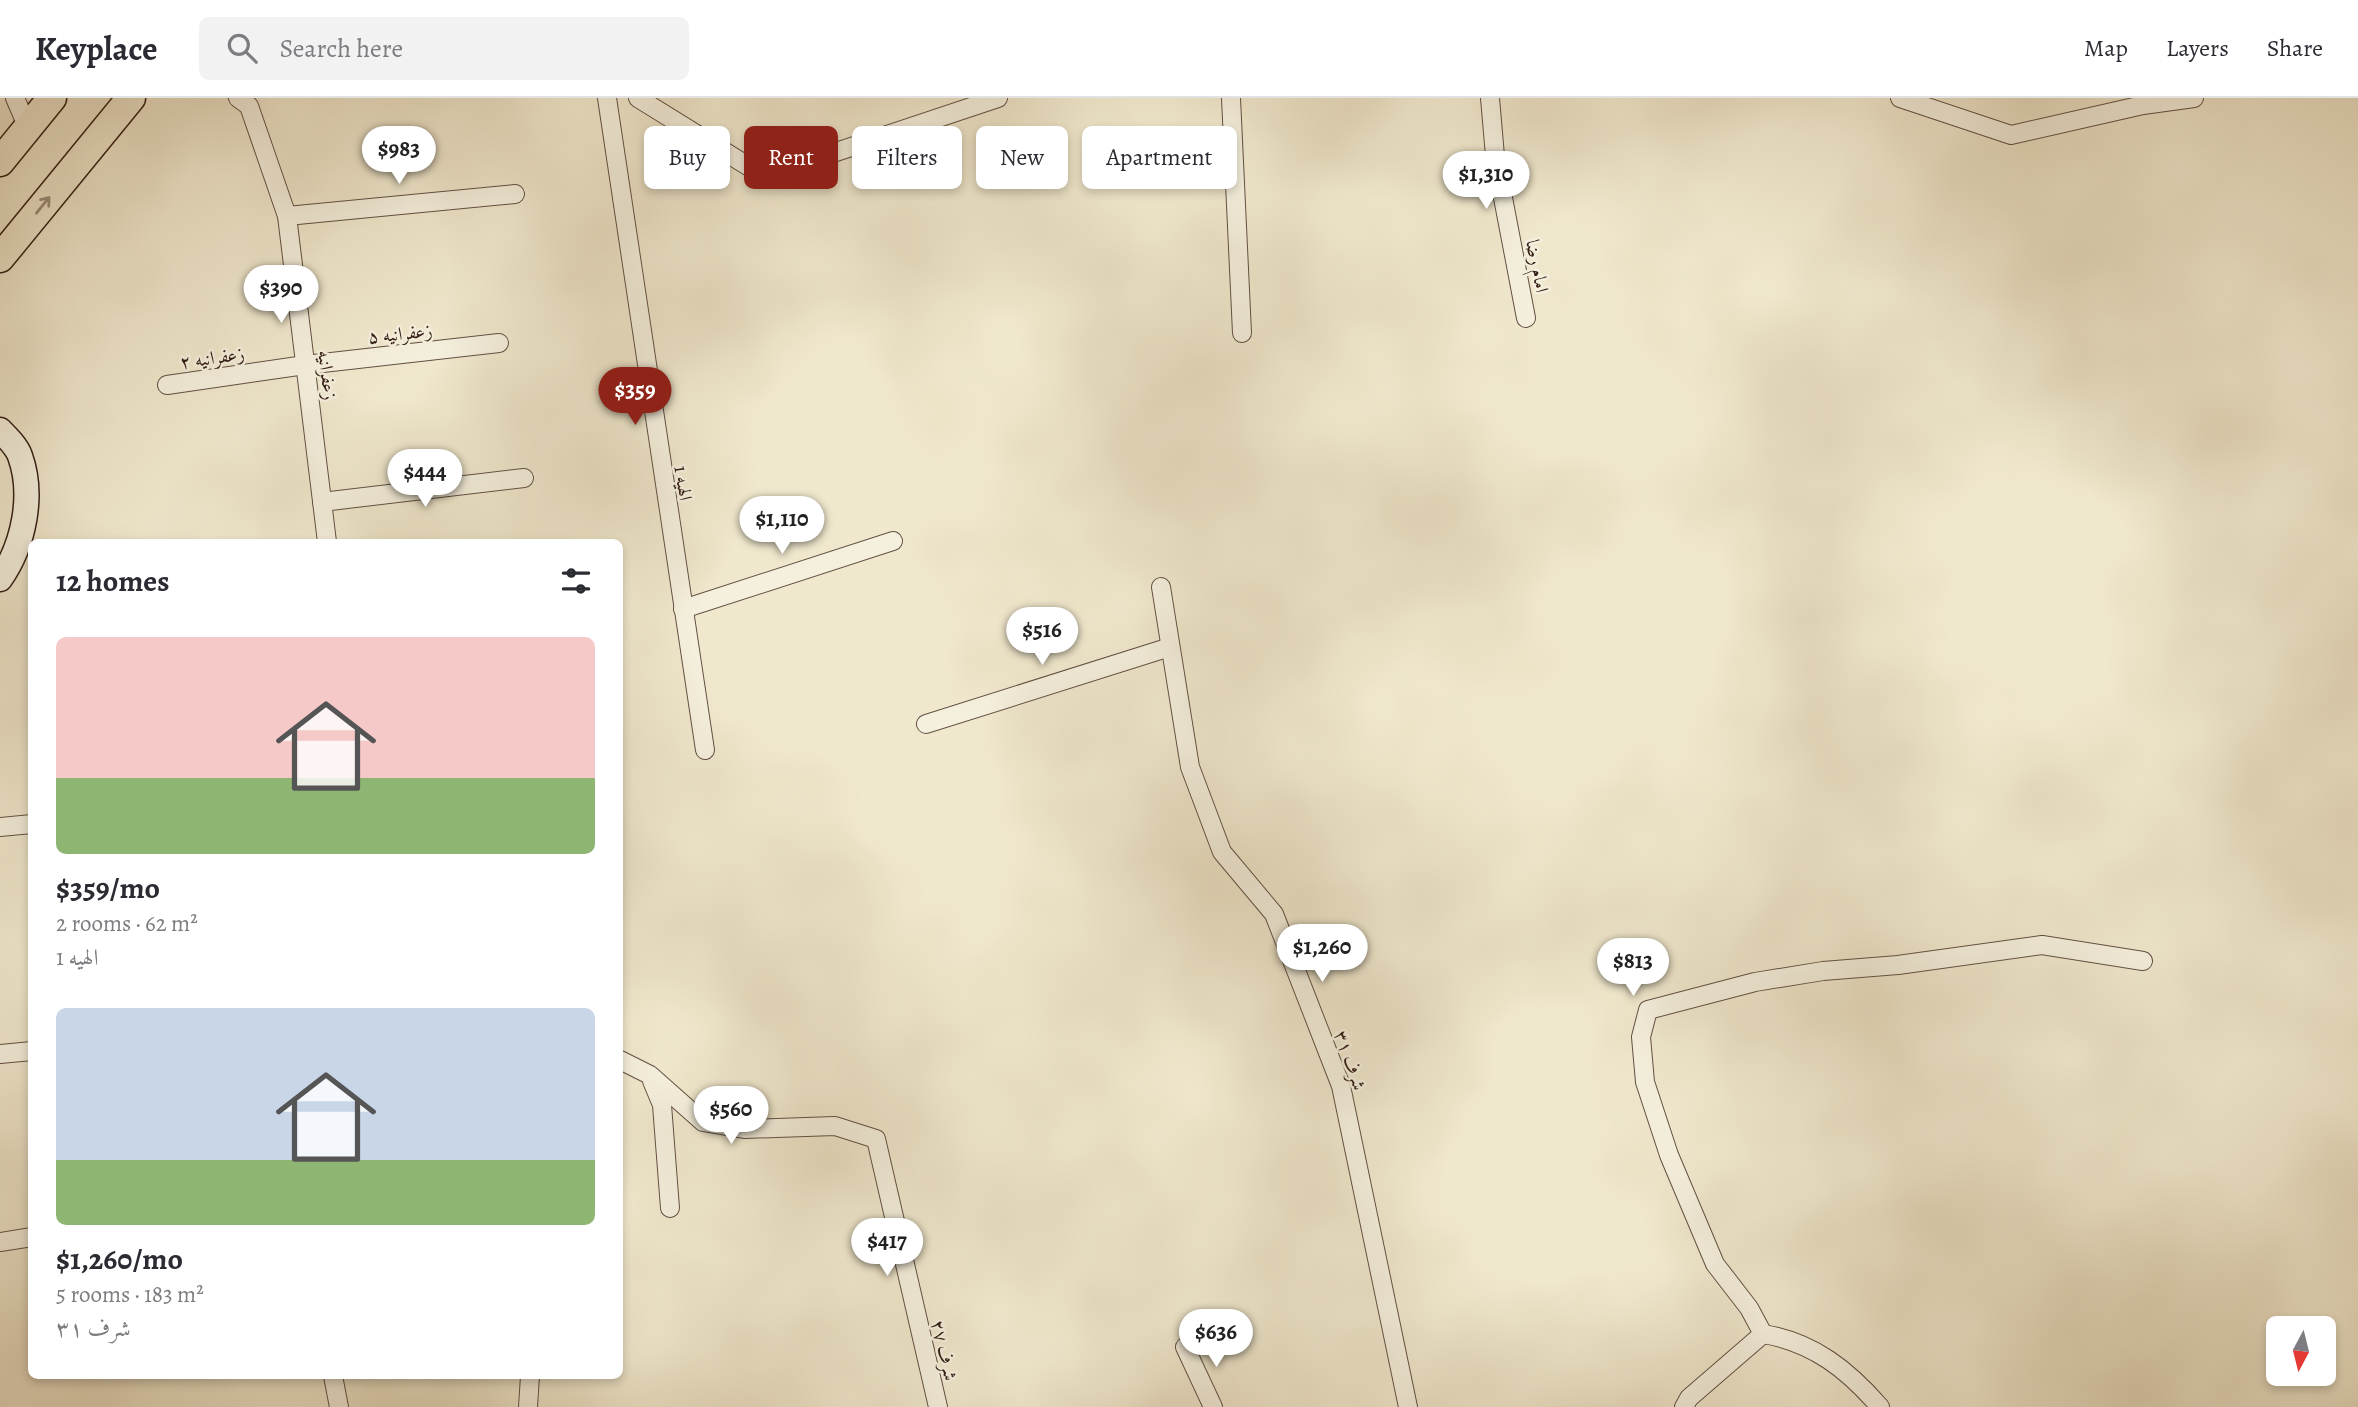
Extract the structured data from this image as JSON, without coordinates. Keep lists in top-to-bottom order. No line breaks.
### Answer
{"streets":{"street":["امام رضا","زعفرانیه ۵","زعفرانیه ۲","زعفرانیه","الهیه 1","شرف ۳۱","شرف ۲۷"]},"crossings":[["زعفرانیه ۵","زعفرانیه ۲"],["زعفرانیه ۵","زعفرانیه"],["زعفرانیه ۲","زعفرانیه"]],"north":"bottom","page":{"header":"Keyplace","search":"Search here","nav":["Map","Layers","Share"],"price":["$983","$1,310","$390","$359","$444","$1,110","$516","$1,260","$813","$560","$417","$636"],"chip":["Buy","Rent","Filters","New","Apartment"],"heading":"12 homes","list":[{"name":"$359/mo","note":"2 rooms · 62 m² · الهیه 1"},{"name":"$1,260/mo","note":"5 rooms · 183 m² · شرف ۳۱"}]}}
